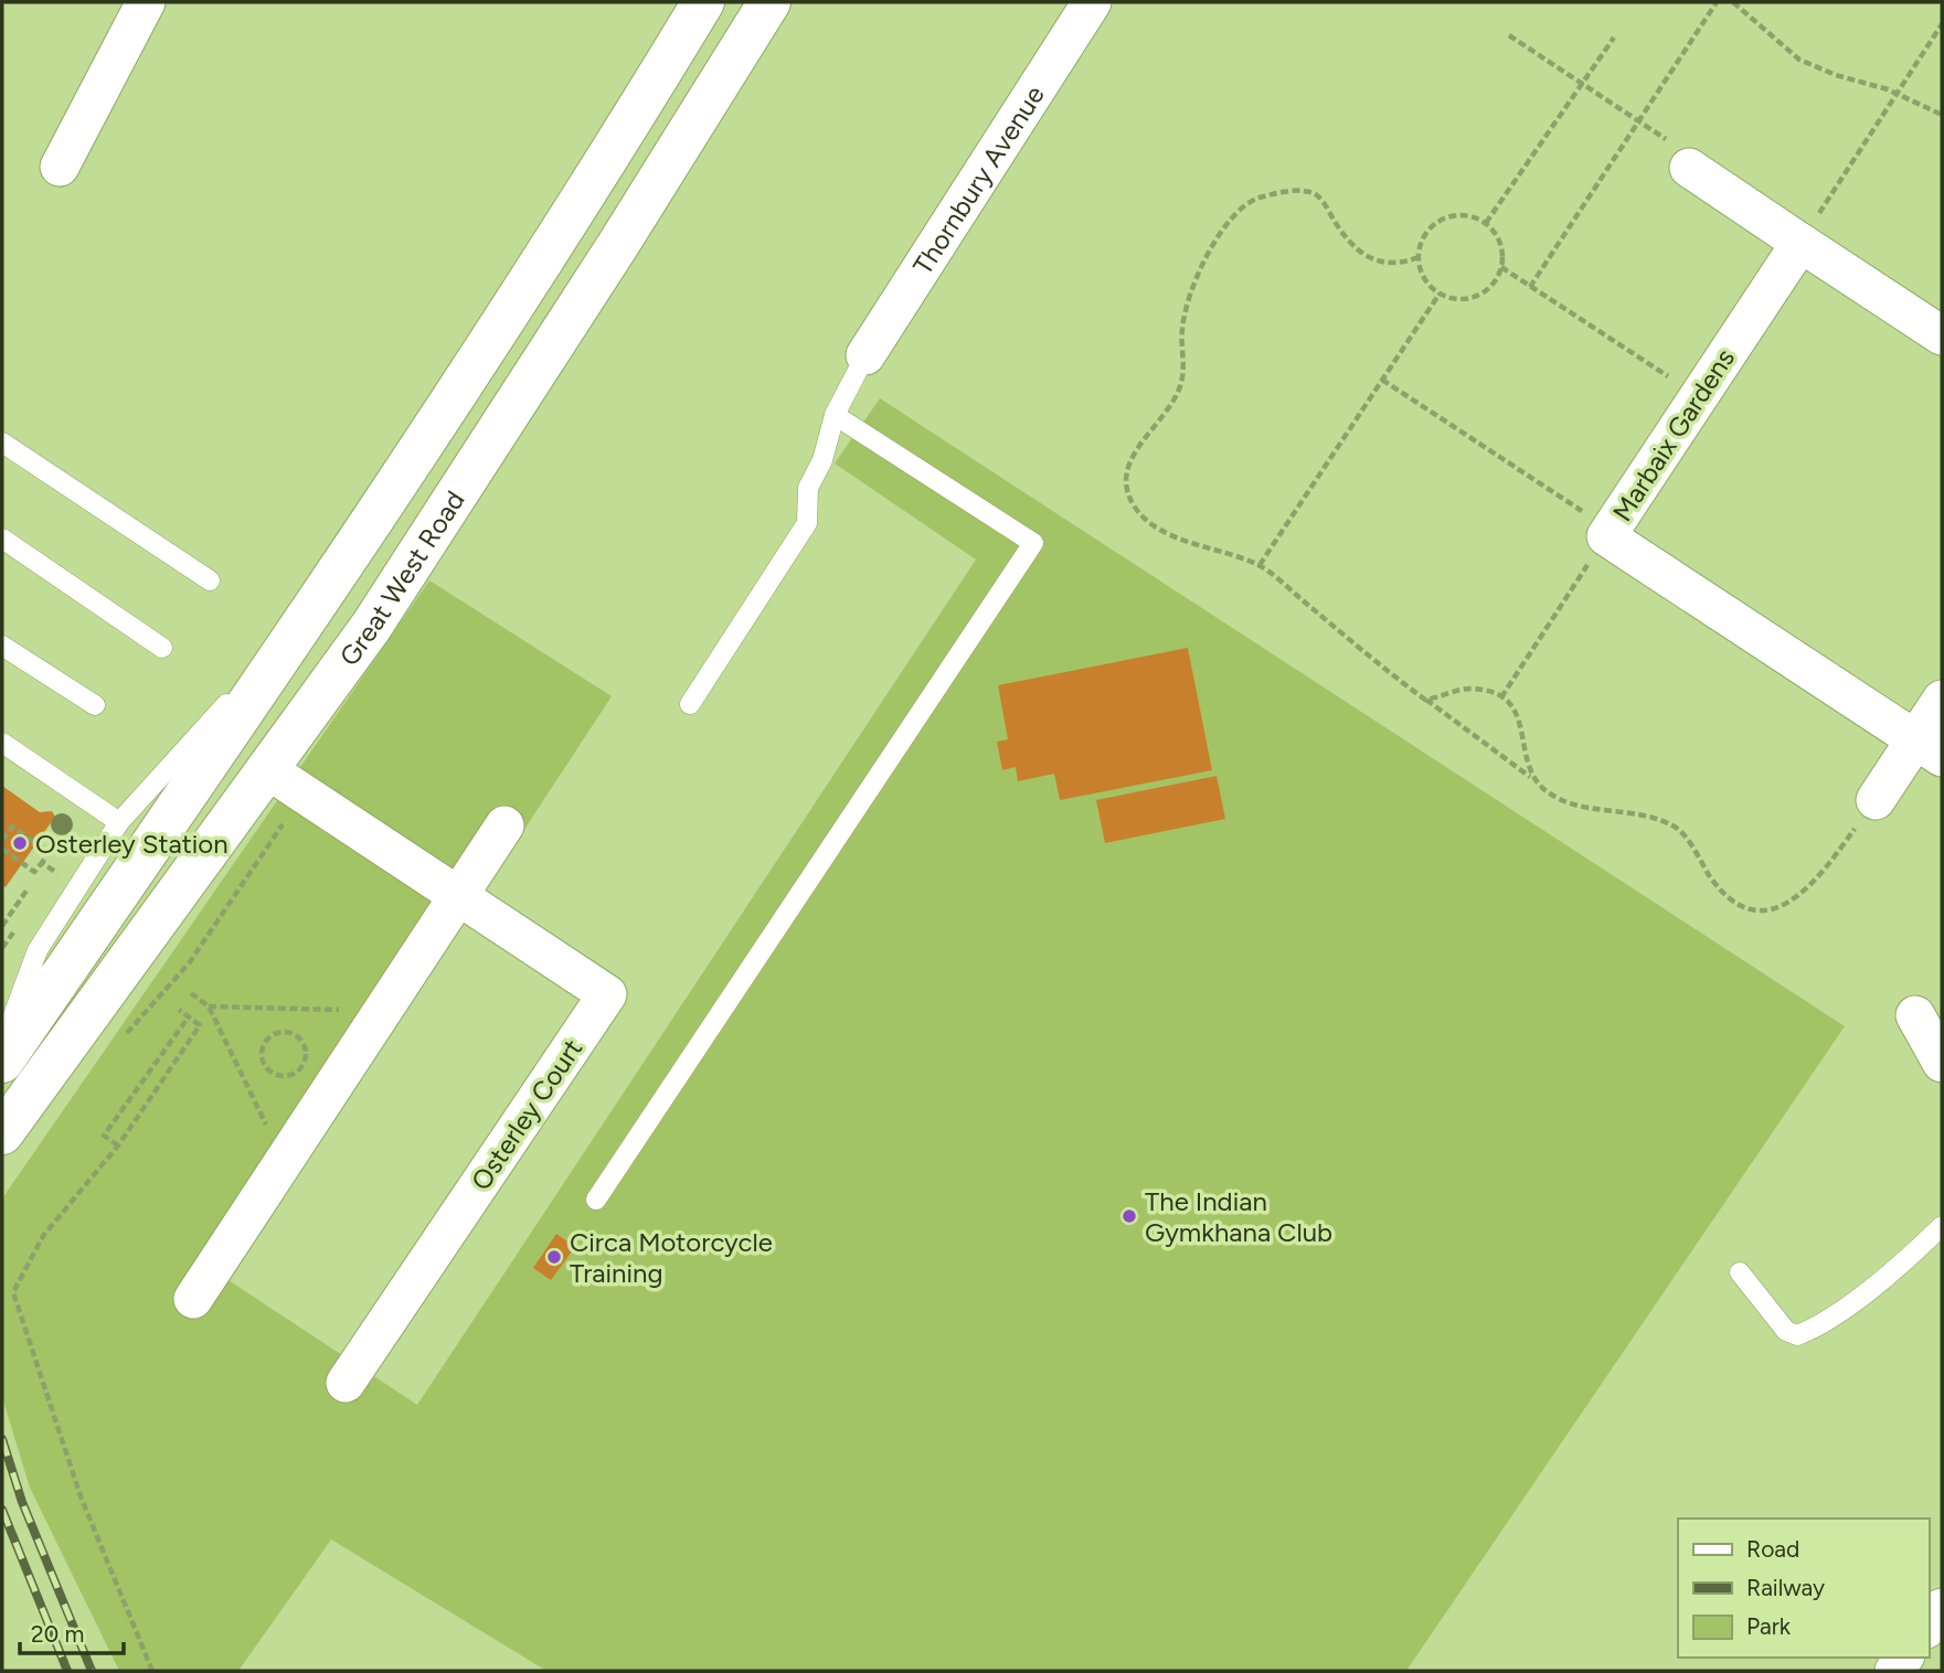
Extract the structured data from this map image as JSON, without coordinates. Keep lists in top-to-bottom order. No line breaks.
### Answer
{"streets":{"highway":["Great West Road"],"street":["Thornbury Avenue","Marbaix Gardens","Osterley Court"]},"crossings":[["Great West Road","Osterley Court"]],"places":["Osterley Station","The Indian Gymkhana Club","Circa Motorcycle Training"],"legend":["Road","Railway","Park"],"scale_bar":"20 m"}
